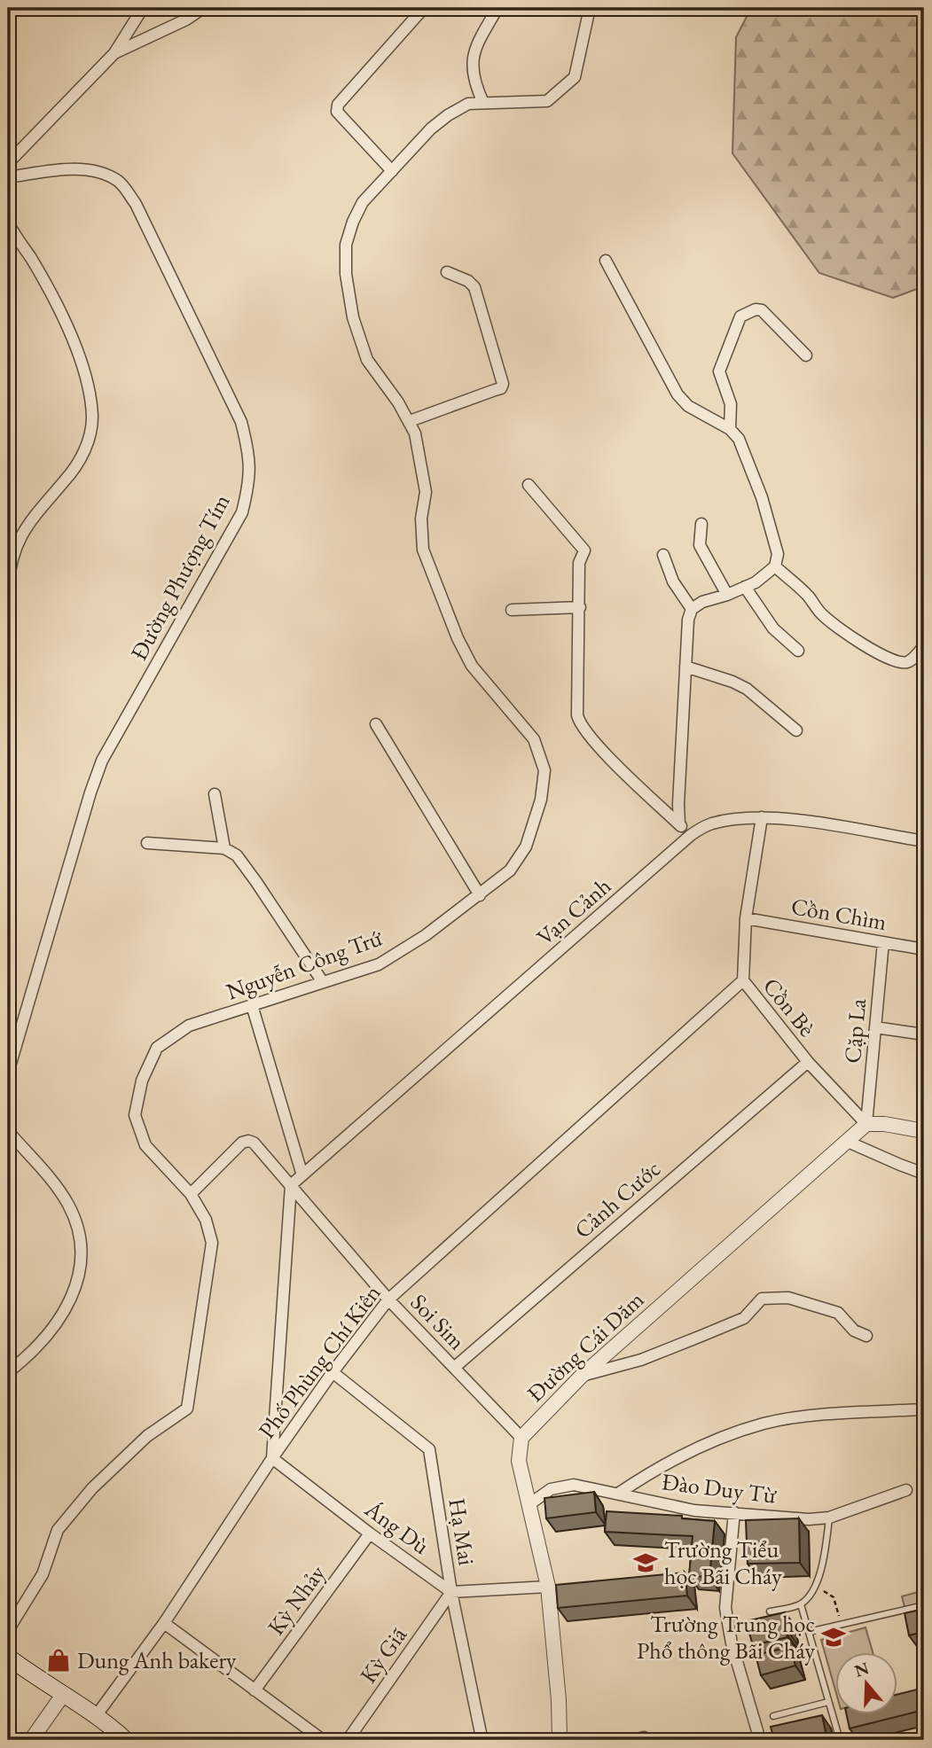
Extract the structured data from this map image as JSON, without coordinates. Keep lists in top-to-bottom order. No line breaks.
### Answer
{"streets":{"street":["Đường Phượng Tím","Vạn Cảnh","Cồn Chìm","Nguyễn Công Trứ","Cồn Bè","Cặp La","Cảnh Cước","Soi Sim","Đường Cái Dăm","Phố Phùng Chí Kiên","Đào Duy Từ","Áng Dù","Hạ Mai","Kỳ Nhảy","Kỳ Giã"]},"crossings":[["Vạn Cảnh","Cồn Bè"],["Cồn Chìm","Cồn Bè"],["Cồn Chìm","Cặp La"],["Nguyễn Công Trứ","Soi Sim"],["Cồn Bè","Cặp La"],["Cồn Bè","Cảnh Cước"],["Cồn Bè","Đường Cái Dăm"],["Cồn Bè","Phố Phùng Chí Kiên"],["Cặp La","Đường Cái Dăm"],["Cảnh Cước","Soi Sim"],["Soi Sim","Đường Cái Dăm"],["Soi Sim","Phố Phùng Chí Kiên"],["Phố Phùng Chí Kiên","Áng Dù"],["Phố Phùng Chí Kiên","Hạ Mai"],["Áng Dù","Hạ Mai"],["Áng Dù","Kỳ Nhảy"],["Áng Dù","Kỳ Giã"],["Hạ Mai","Kỳ Giã"]],"places":{"school or university":["Trường Tiểu học Bãi Cháy","Trường Trung học Phổ thông Bãi Cháy"],"shop":["Dung Anh bakery"]},"north":"top"}
